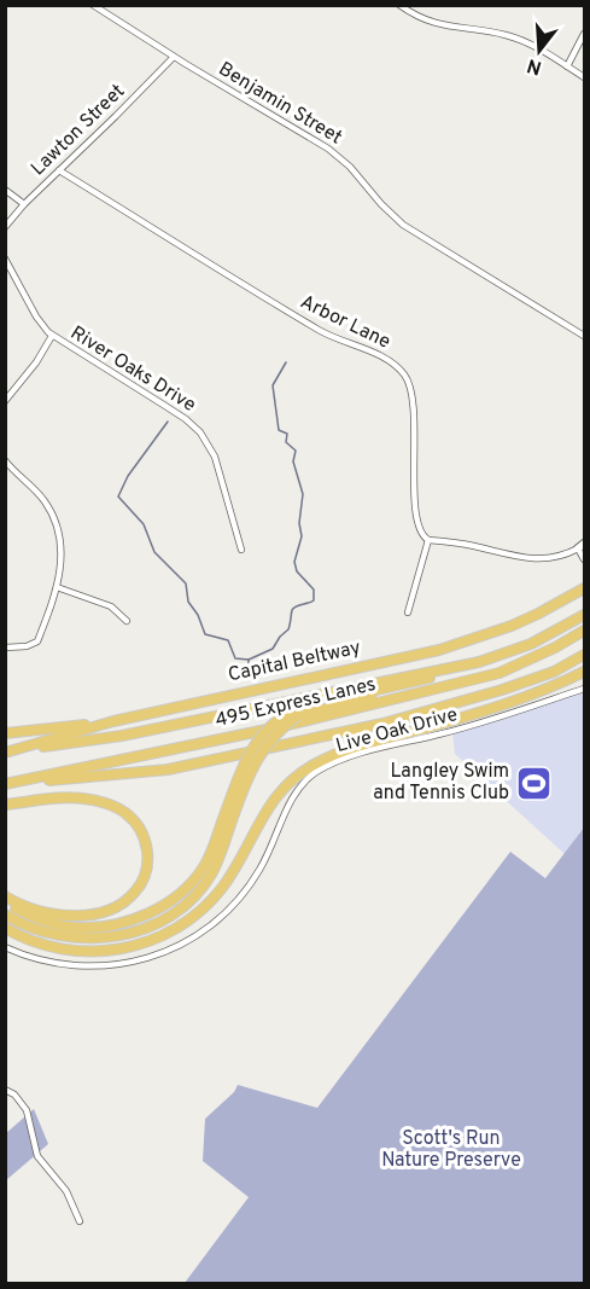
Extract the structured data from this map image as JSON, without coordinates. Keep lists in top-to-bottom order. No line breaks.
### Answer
{"streets":{"highway":["Capital Beltway","495 Express Lanes"],"street":["Benjamin Street","Lawton Street","Arbor Lane","River Oaks Drive","Live Oak Drive"]},"crossings":[["Benjamin Street","Lawton Street"],["Lawton Street","Arbor Lane"],["Capital Beltway","495 Express Lanes"]],"parks":["Scott's Run Nature Preserve"],"places":{"sports":["Langley Swim and Tennis Club"]},"north":"bottom"}
